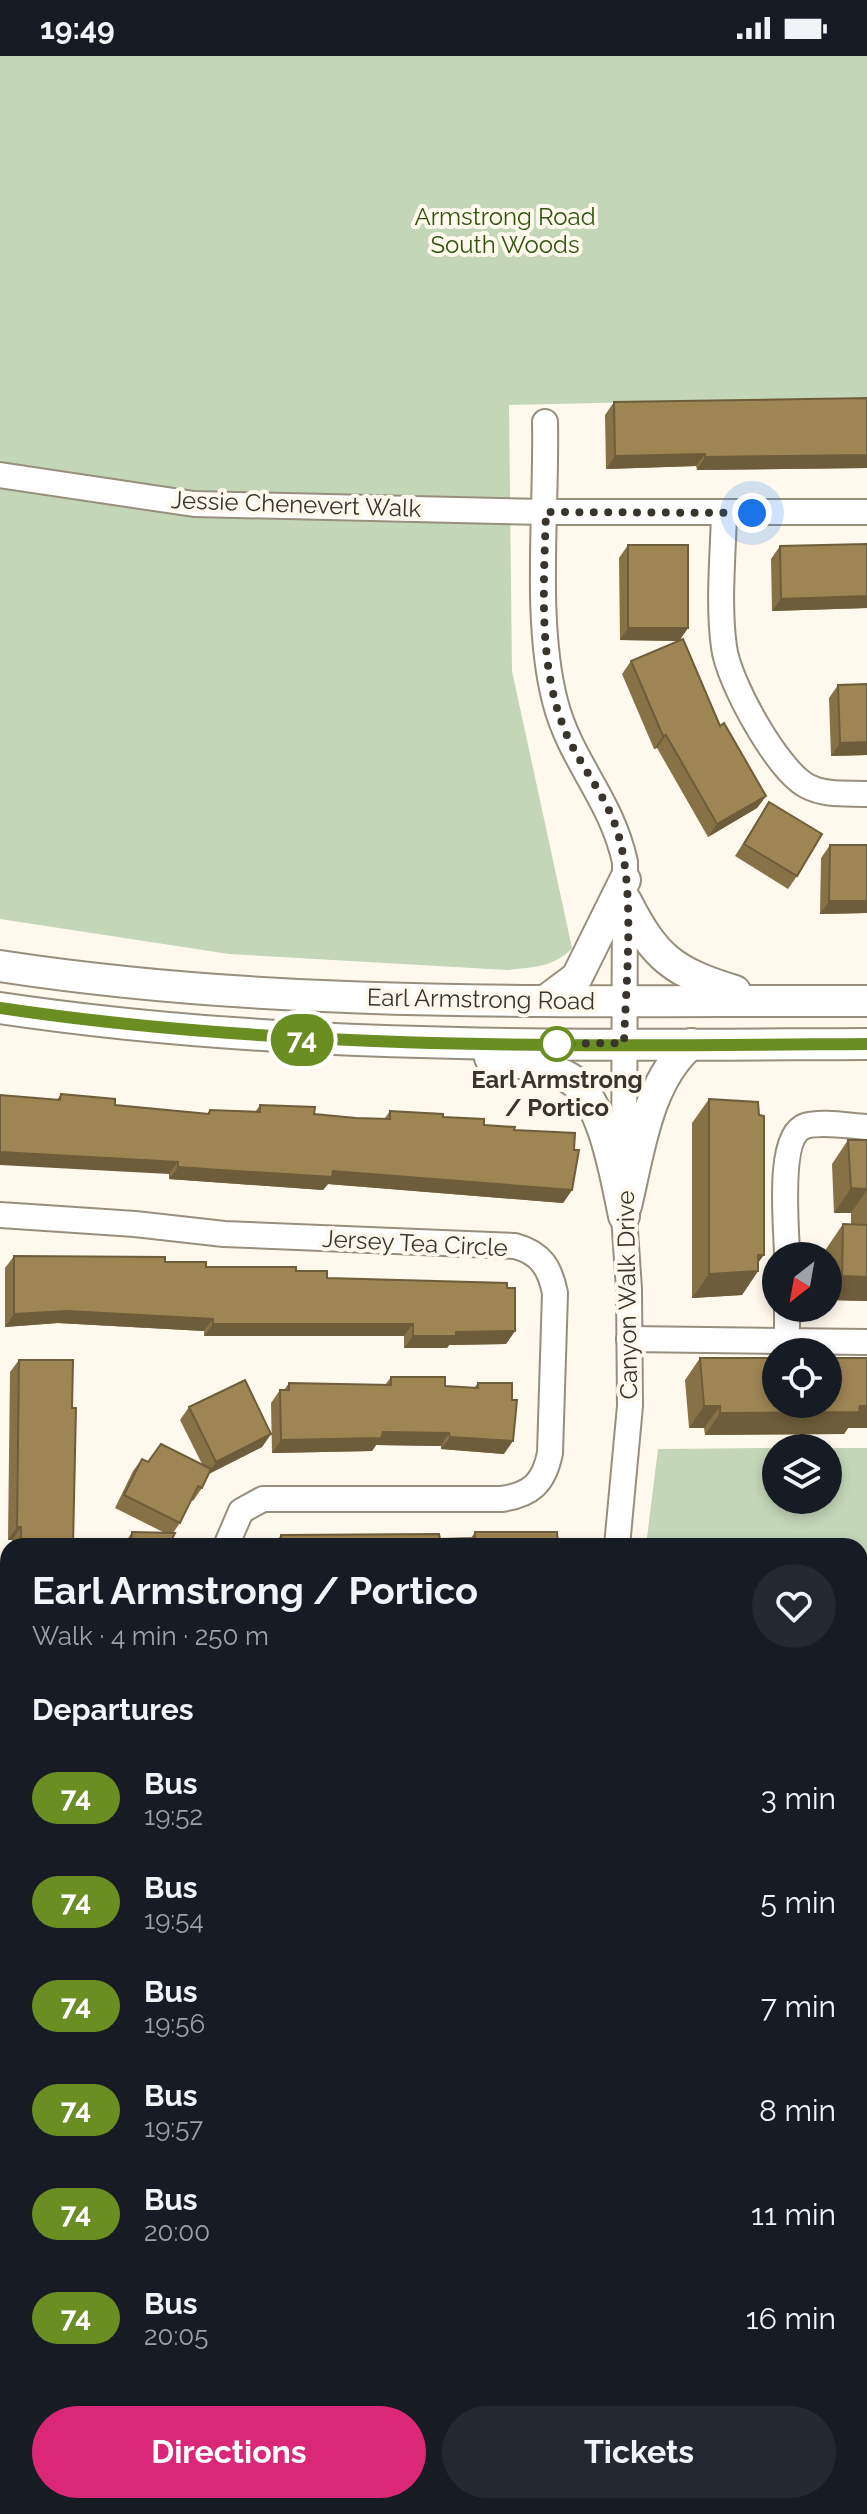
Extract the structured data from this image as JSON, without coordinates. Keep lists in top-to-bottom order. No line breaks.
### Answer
{"streets":{"main road":["Earl Armstrong Road"],"street":["Jessie Chenevert Walk","Jersey Tea Circle","Canyon Walk Drive"]},"crossings":[["Jessie Chenevert Walk","Canyon Walk Drive"],["Earl Armstrong Road","Canyon Walk Drive"]],"parks":["Armstrong Road South Woods"],"places":["Earl Armstrong / Portico"],"lines":["bus line 74"],"north":"bottom left","page":{"status":"19:49","on_map":"74","heading":[["Earl Armstrong / Portico","Walk · 4 min · 250 m"],"Departures"],"list":[{"mark":"74","name":"Bus","note":"19:52","value":"3 min"},{"mark":"74","name":"Bus","note":"19:54","value":"5 min"},{"mark":"74","name":"Bus","note":"19:56","value":"7 min"},{"mark":"74","name":"Bus","note":"19:57","value":"8 min"},{"mark":"74","name":"Bus","note":"20:00","value":"11 min"},{"mark":"74","name":"Bus","note":"20:05","value":"16 min"}],"buttons":["Directions","Tickets"]}}
